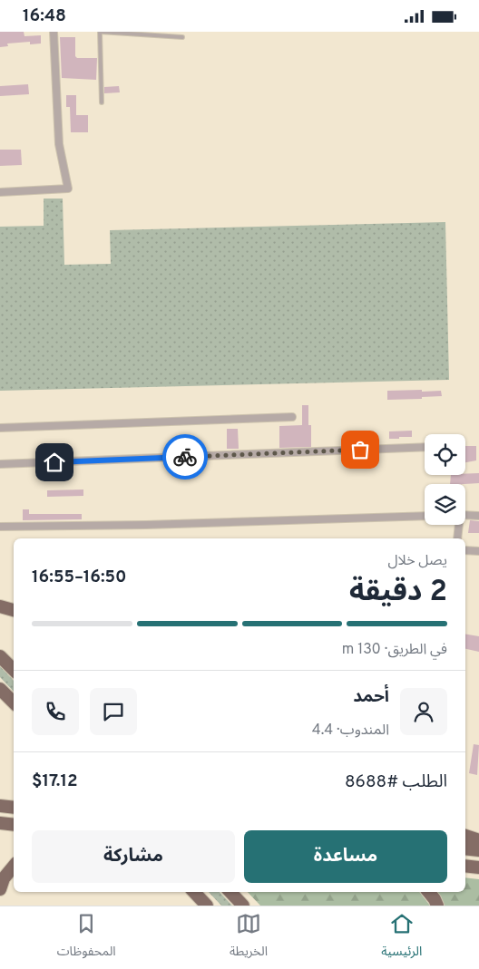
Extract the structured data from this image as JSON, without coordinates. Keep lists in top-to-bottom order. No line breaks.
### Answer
{"page":{"status":"16:48","heading":["2 دقيقة","يصل خلال","16:50–16:55"],"panel":["أحمد","المندوب · 4.4","الطلب #8688","$17.12"],"bar":"في الطريق · 130 m","buttons":["مساعدة","مشاركة"],"tabs":["الرئيسية","الخريطة","المحفوظات"]}}
